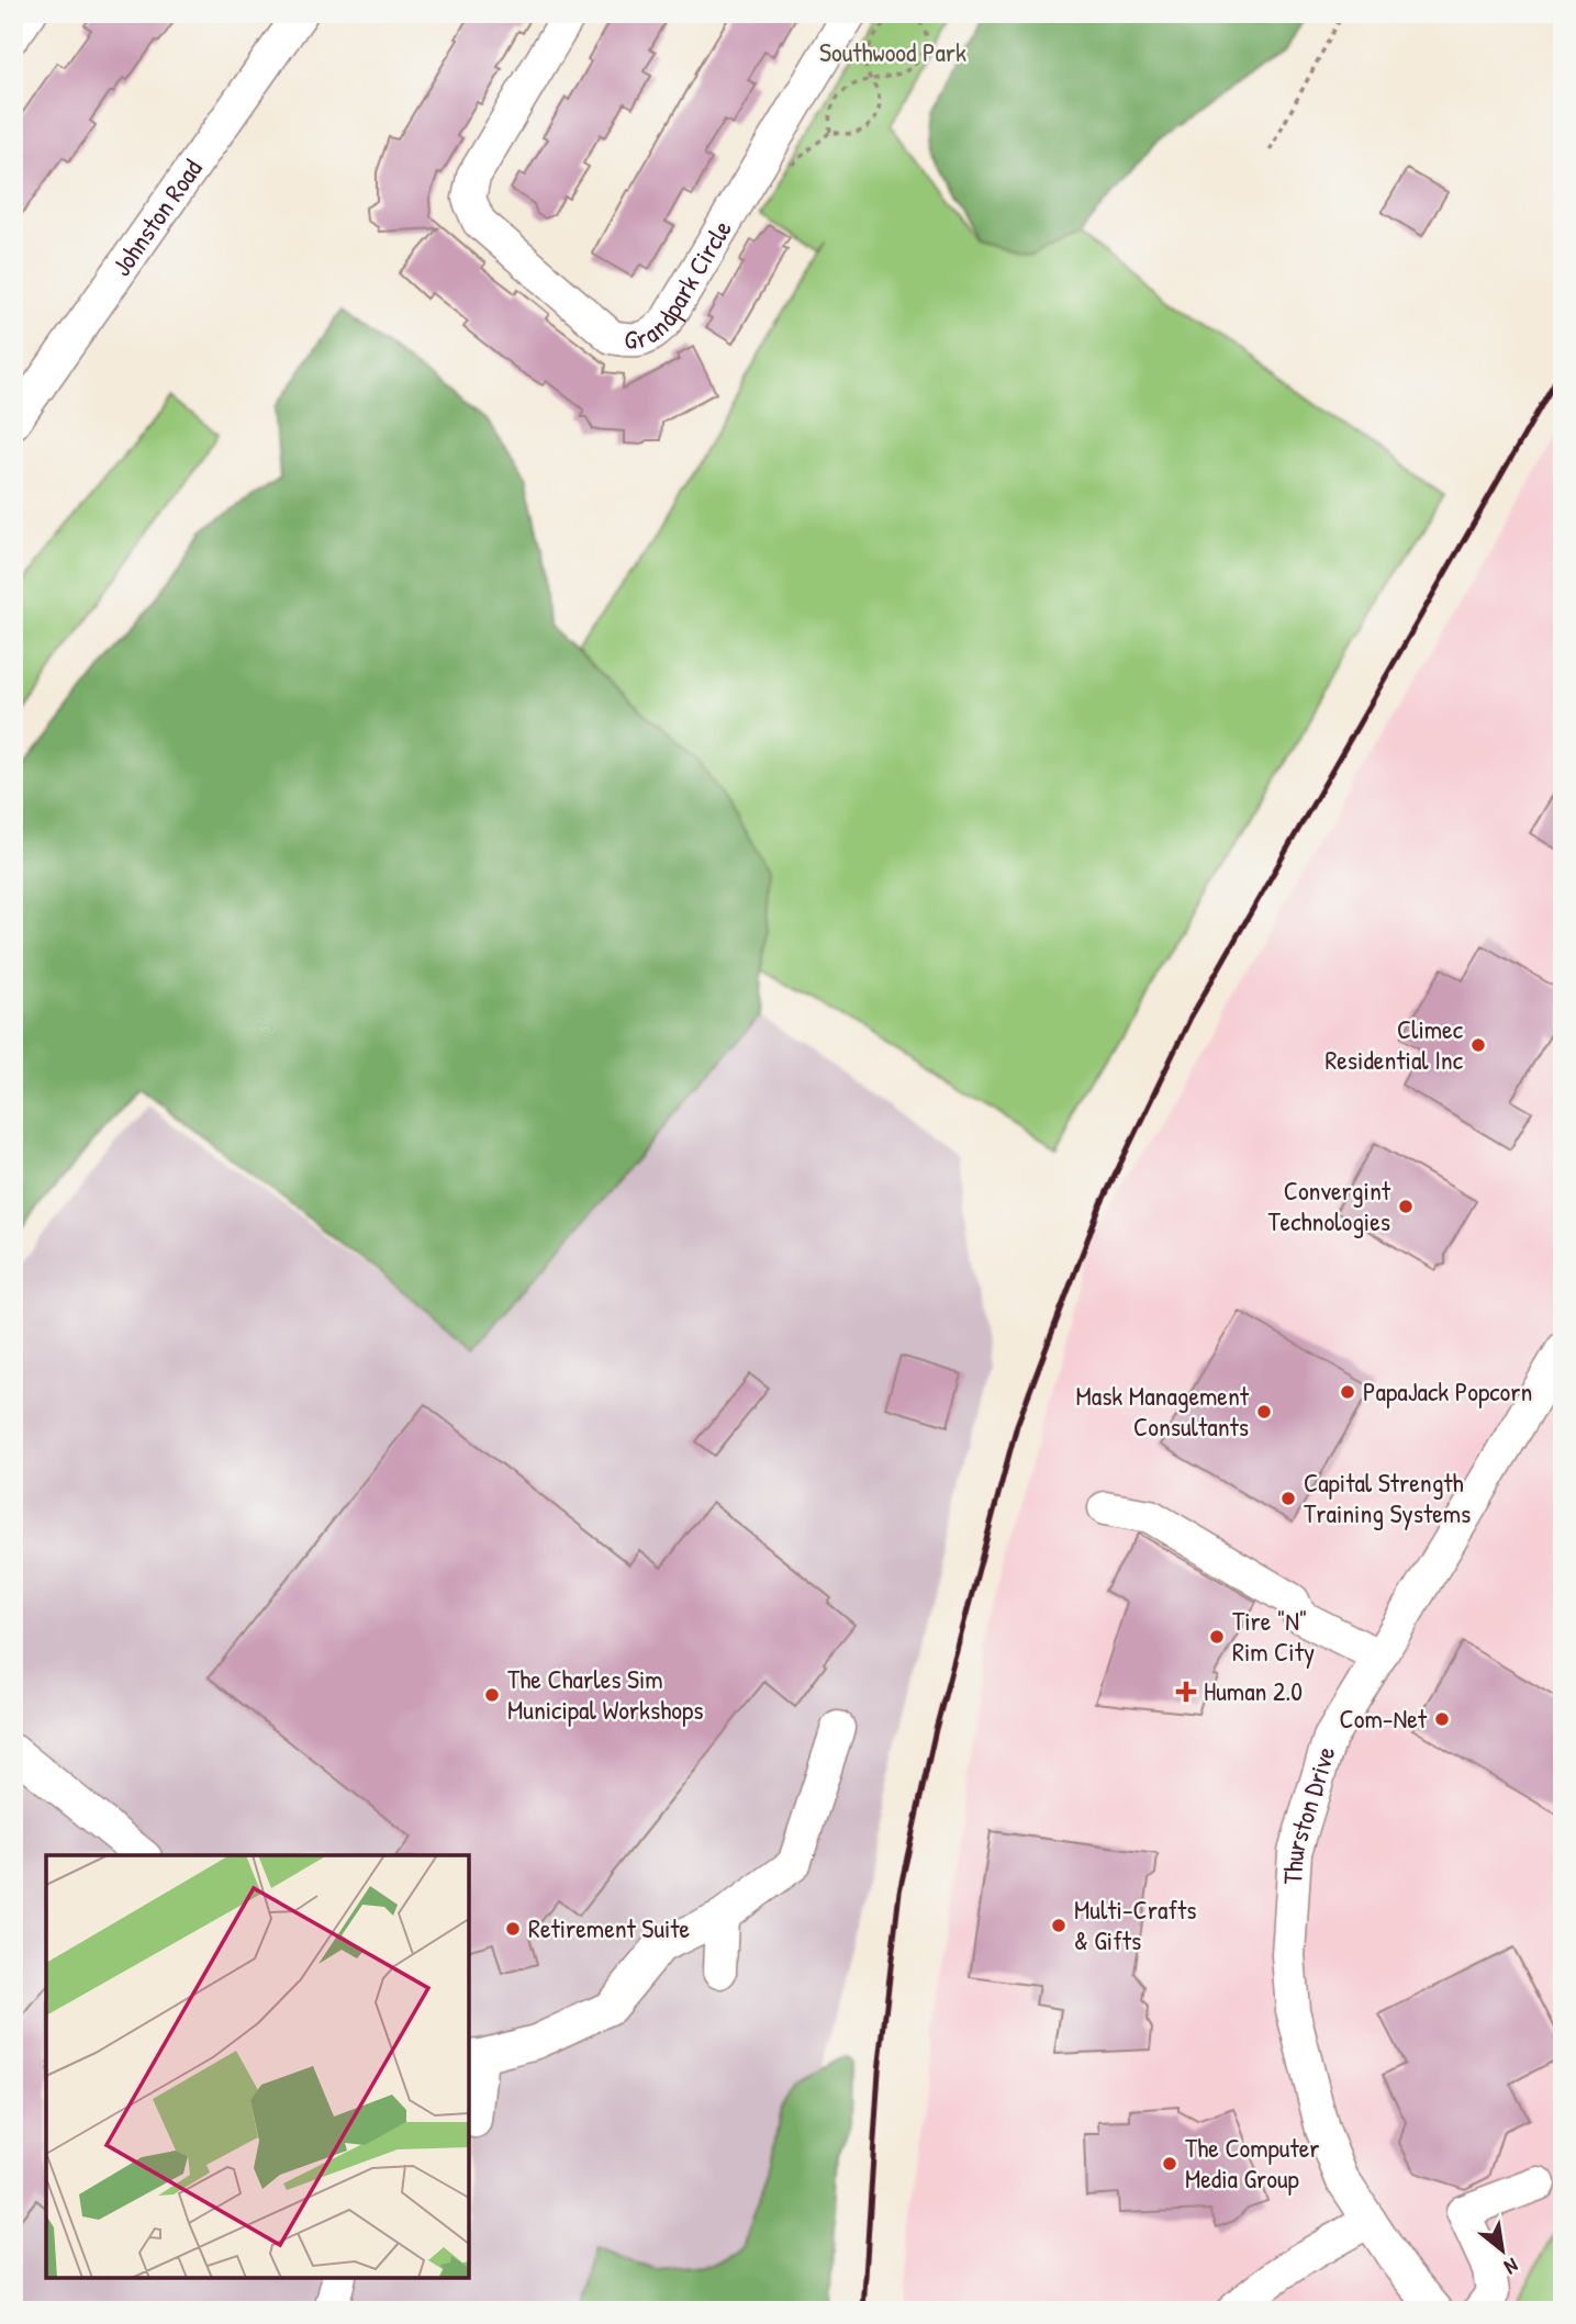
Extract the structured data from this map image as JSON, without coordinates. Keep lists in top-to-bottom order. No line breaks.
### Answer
{"streets":{"street":["Johnston Road","Grandpark Circle","Thurston Drive"]},"parks":["Southwood Park"],"places":{"other":["Climec Residential Inc","Convergint Technologies","PapaJack Popcorn","Mask Management Consultants","Capital Strength Training Systems","Tire \"N\" Rim City","The Charles Sim Municipal Workshops","Com-Net","Multi-Crafts & Gifts","Retirement Suite","The Computer Media Group"],"health":["Human 2.0"]},"north":"bottom right"}
